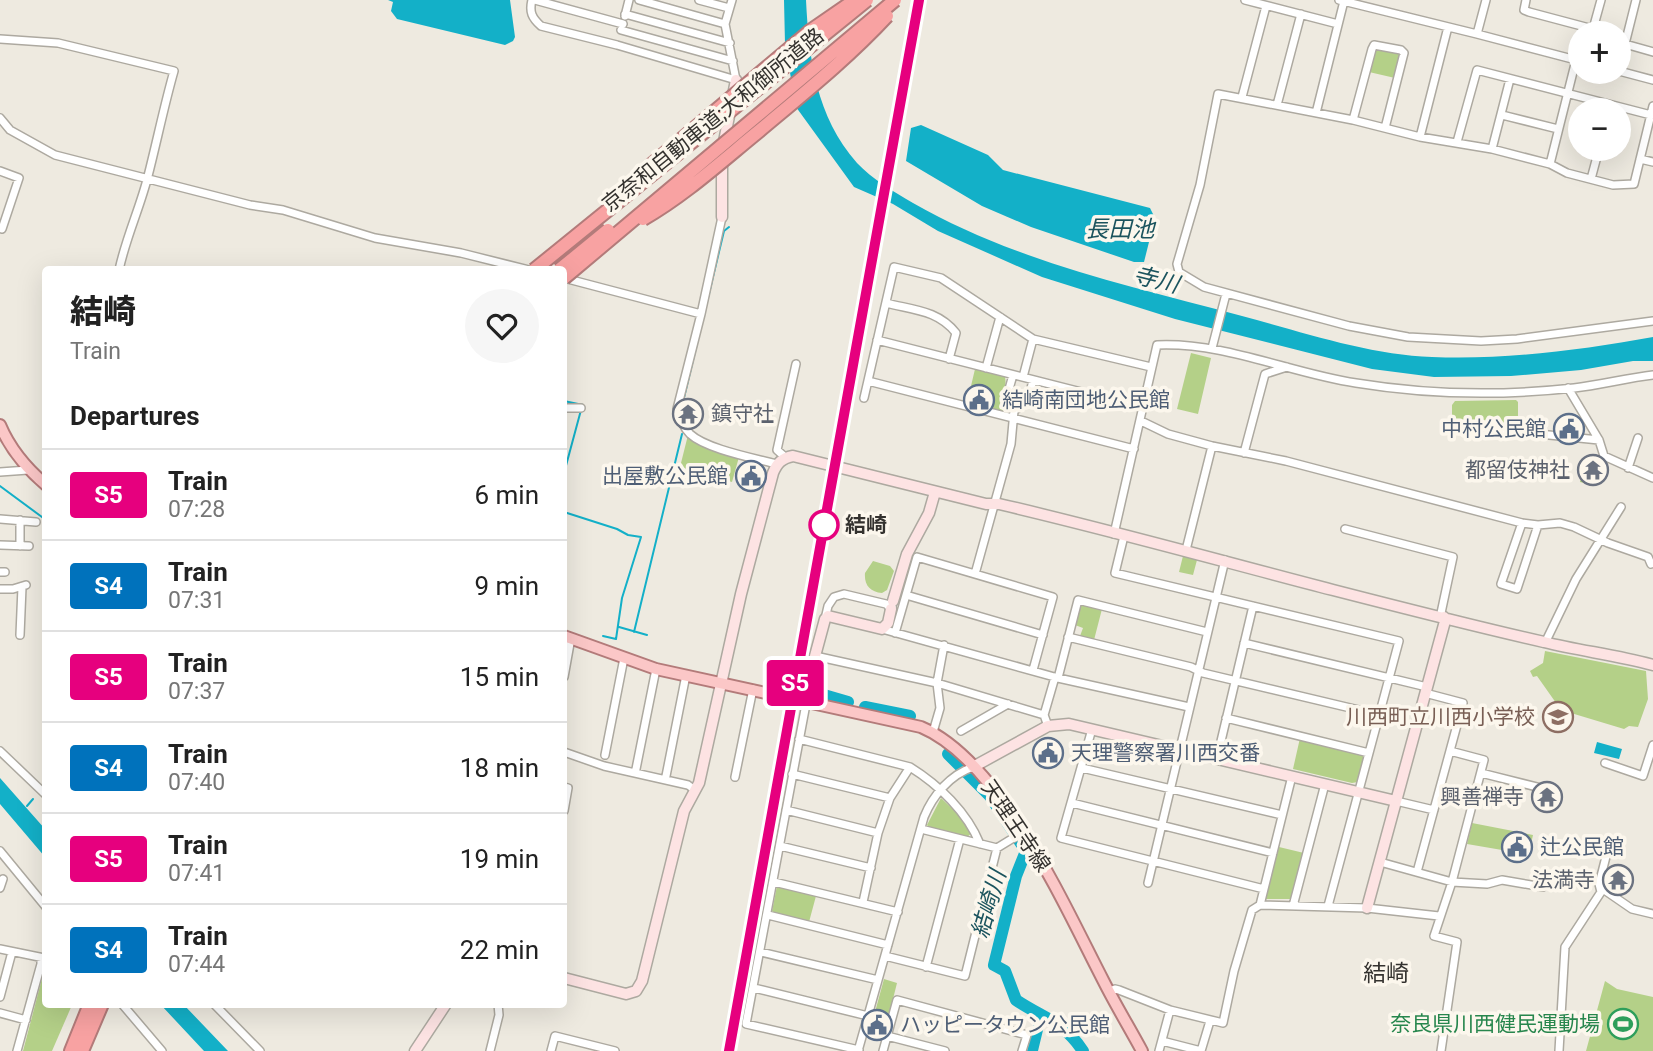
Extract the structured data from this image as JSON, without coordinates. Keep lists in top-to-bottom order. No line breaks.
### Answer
{"streets":{"highway":["京奈和自動車道;大和御所道路"],"main road":["天理王寺線"]},"districts":["結崎"],"water":["長田池","寺川","結崎川"],"places":{"public building":["結崎南団地公民館","中村公民館","出屋敷公民館","天理警察署川西交番","辻公民館","ハッピータウン公民館"],"temple":["鎮守社","都留伎神社","興善禅寺","法満寺"],"other":["結崎"],"school or university":["川西町立川西小学校"],"sports":["奈良県川西健民運動場"]},"page":{"on_map":"S5","map_buttons":["+","−"],"heading":[["結崎","Train"],"Departures"],"list":[{"mark":"S5","name":"Train","note":"07:28","value":"6 min"},{"mark":"S4","name":"Train","note":"07:31","value":"9 min"},{"mark":"S5","name":"Train","note":"07:37","value":"15 min"},{"mark":"S4","name":"Train","note":"07:40","value":"18 min"},{"mark":"S5","name":"Train","note":"07:41","value":"19 min"},{"mark":"S4","name":"Train","note":"07:44","value":"22 min"}]}}
